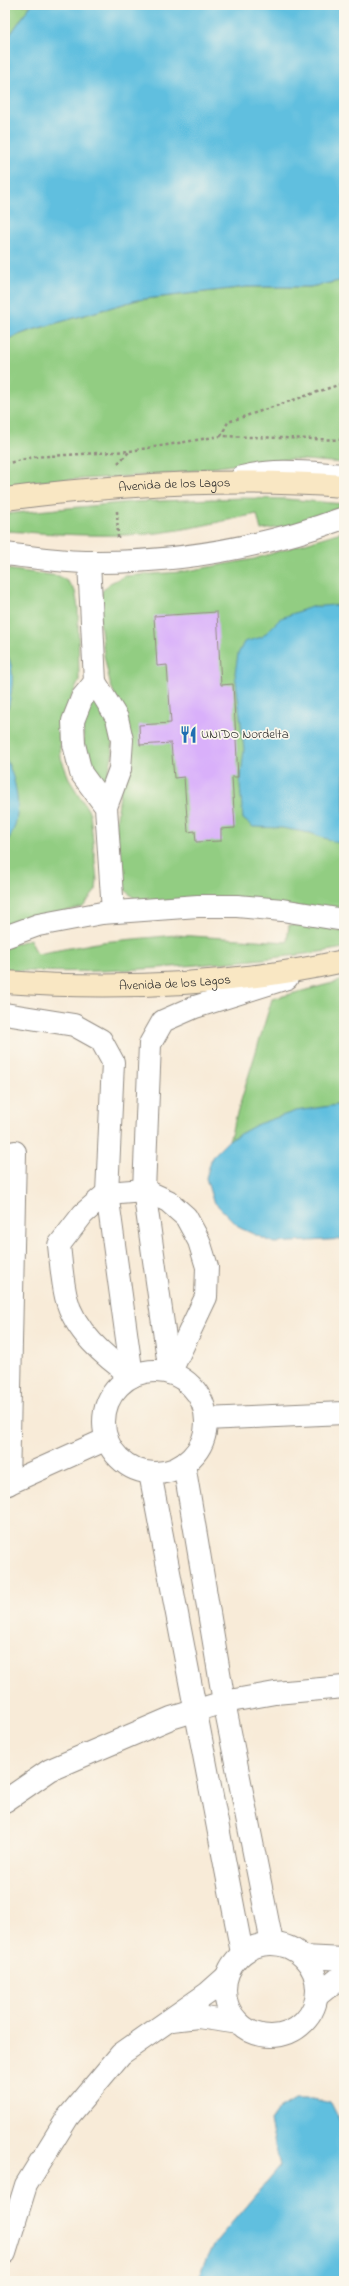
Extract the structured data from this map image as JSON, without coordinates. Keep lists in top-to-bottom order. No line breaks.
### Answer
{"streets":{"street":["Avenida de los Lagos"]},"places":{"restaurant":["UNIDO Nordelta"]}}
